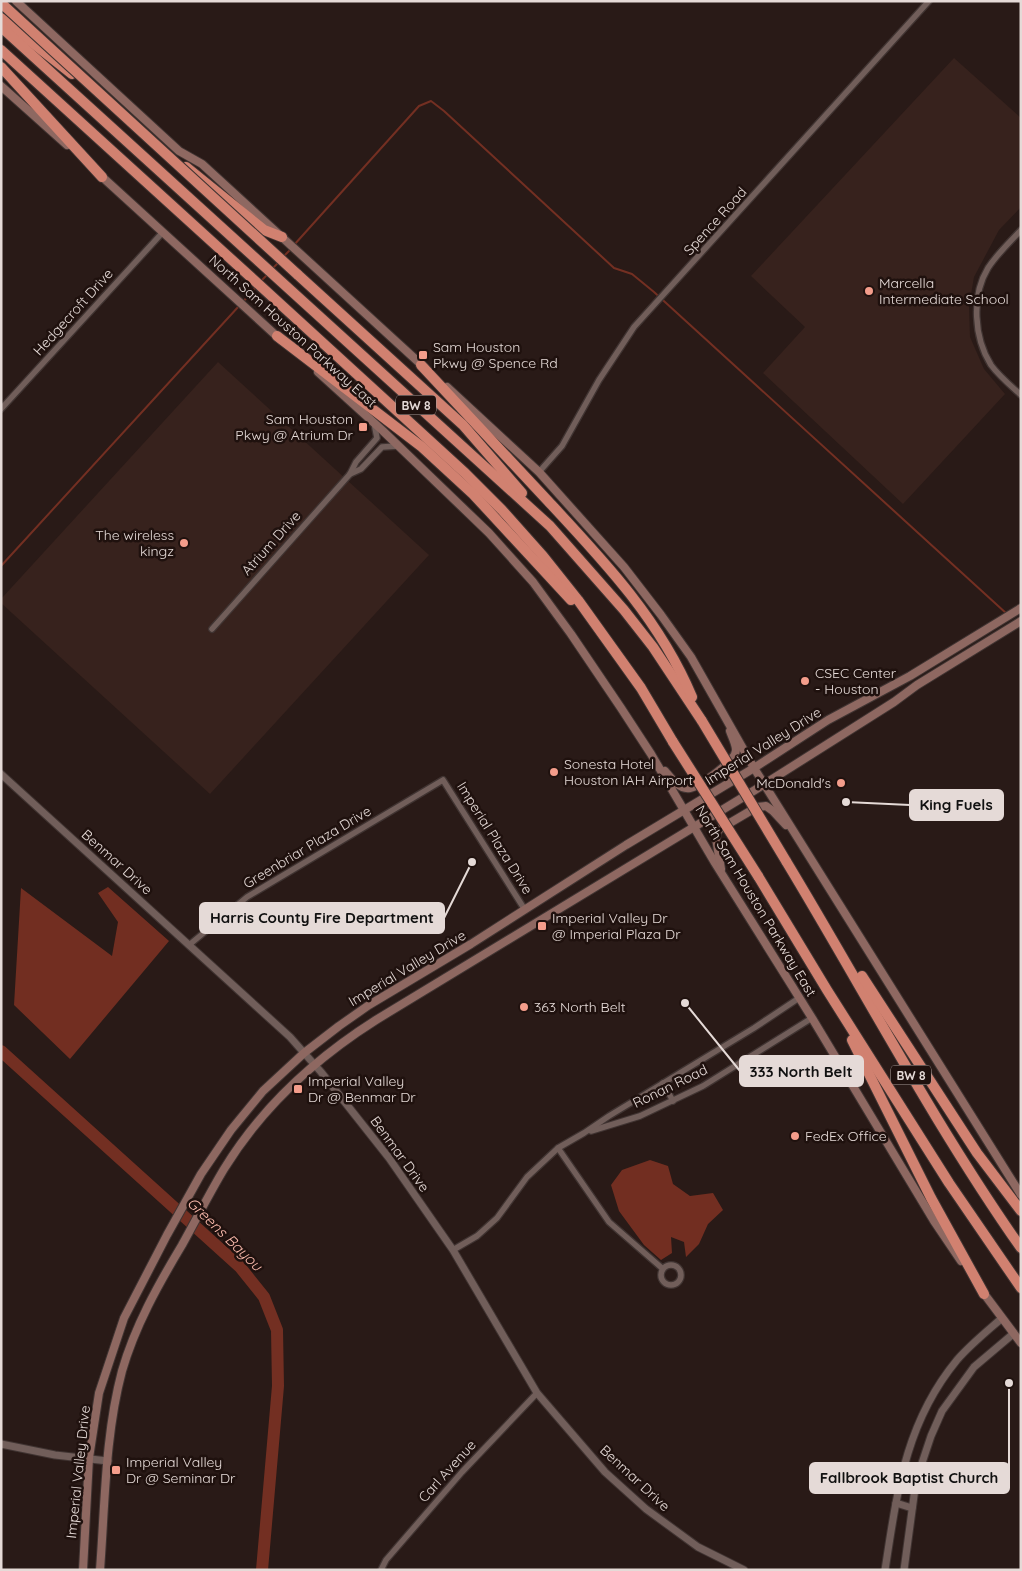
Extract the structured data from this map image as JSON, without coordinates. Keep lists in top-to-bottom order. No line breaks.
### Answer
{"streets":{"highway":["North Sam Houston Parkway East","BW 8"],"main road":["Imperial Valley Drive"],"street":["Spence Road","Hedgecroft Drive","Atrium Drive","Imperial Plaza Drive","Greenbriar Plaza Drive","Benmar Drive","Ronan Road","Carl Avenue"]},"crossings":[["Hedgecroft Drive","North Sam Houston Parkway East"],["North Sam Houston Parkway East","Atrium Drive"],["North Sam Houston Parkway East","Imperial Valley Drive"],["North Sam Houston Parkway East","Ronan Road"],["Imperial Valley Drive","Imperial Plaza Drive"],["Imperial Valley Drive","Benmar Drive"],["Imperial Plaza Drive","Greenbriar Plaza Drive"],["Greenbriar Plaza Drive","Benmar Drive"],["Benmar Drive","Ronan Road"],["Benmar Drive","Carl Avenue"]],"water":["Greens Bayou"],"places":{"other":["Marcella Intermediate School","The wireless kingz","CSEC Center - Houston","Sonesta Hotel Houston IAH Airport","McDonald's","King Fuels","Harris County Fire Department","333 North Belt","363 North Belt","FedEx Office","Fallbrook Baptist Church"],"transit":["Sam Houston Pkwy @ Spence Rd","Sam Houston Pkwy @ Atrium Dr","Imperial Valley Dr @ Imperial Plaza Dr","Imperial Valley Dr @ Benmar Dr","Imperial Valley Dr @ Seminar Dr"]}}
